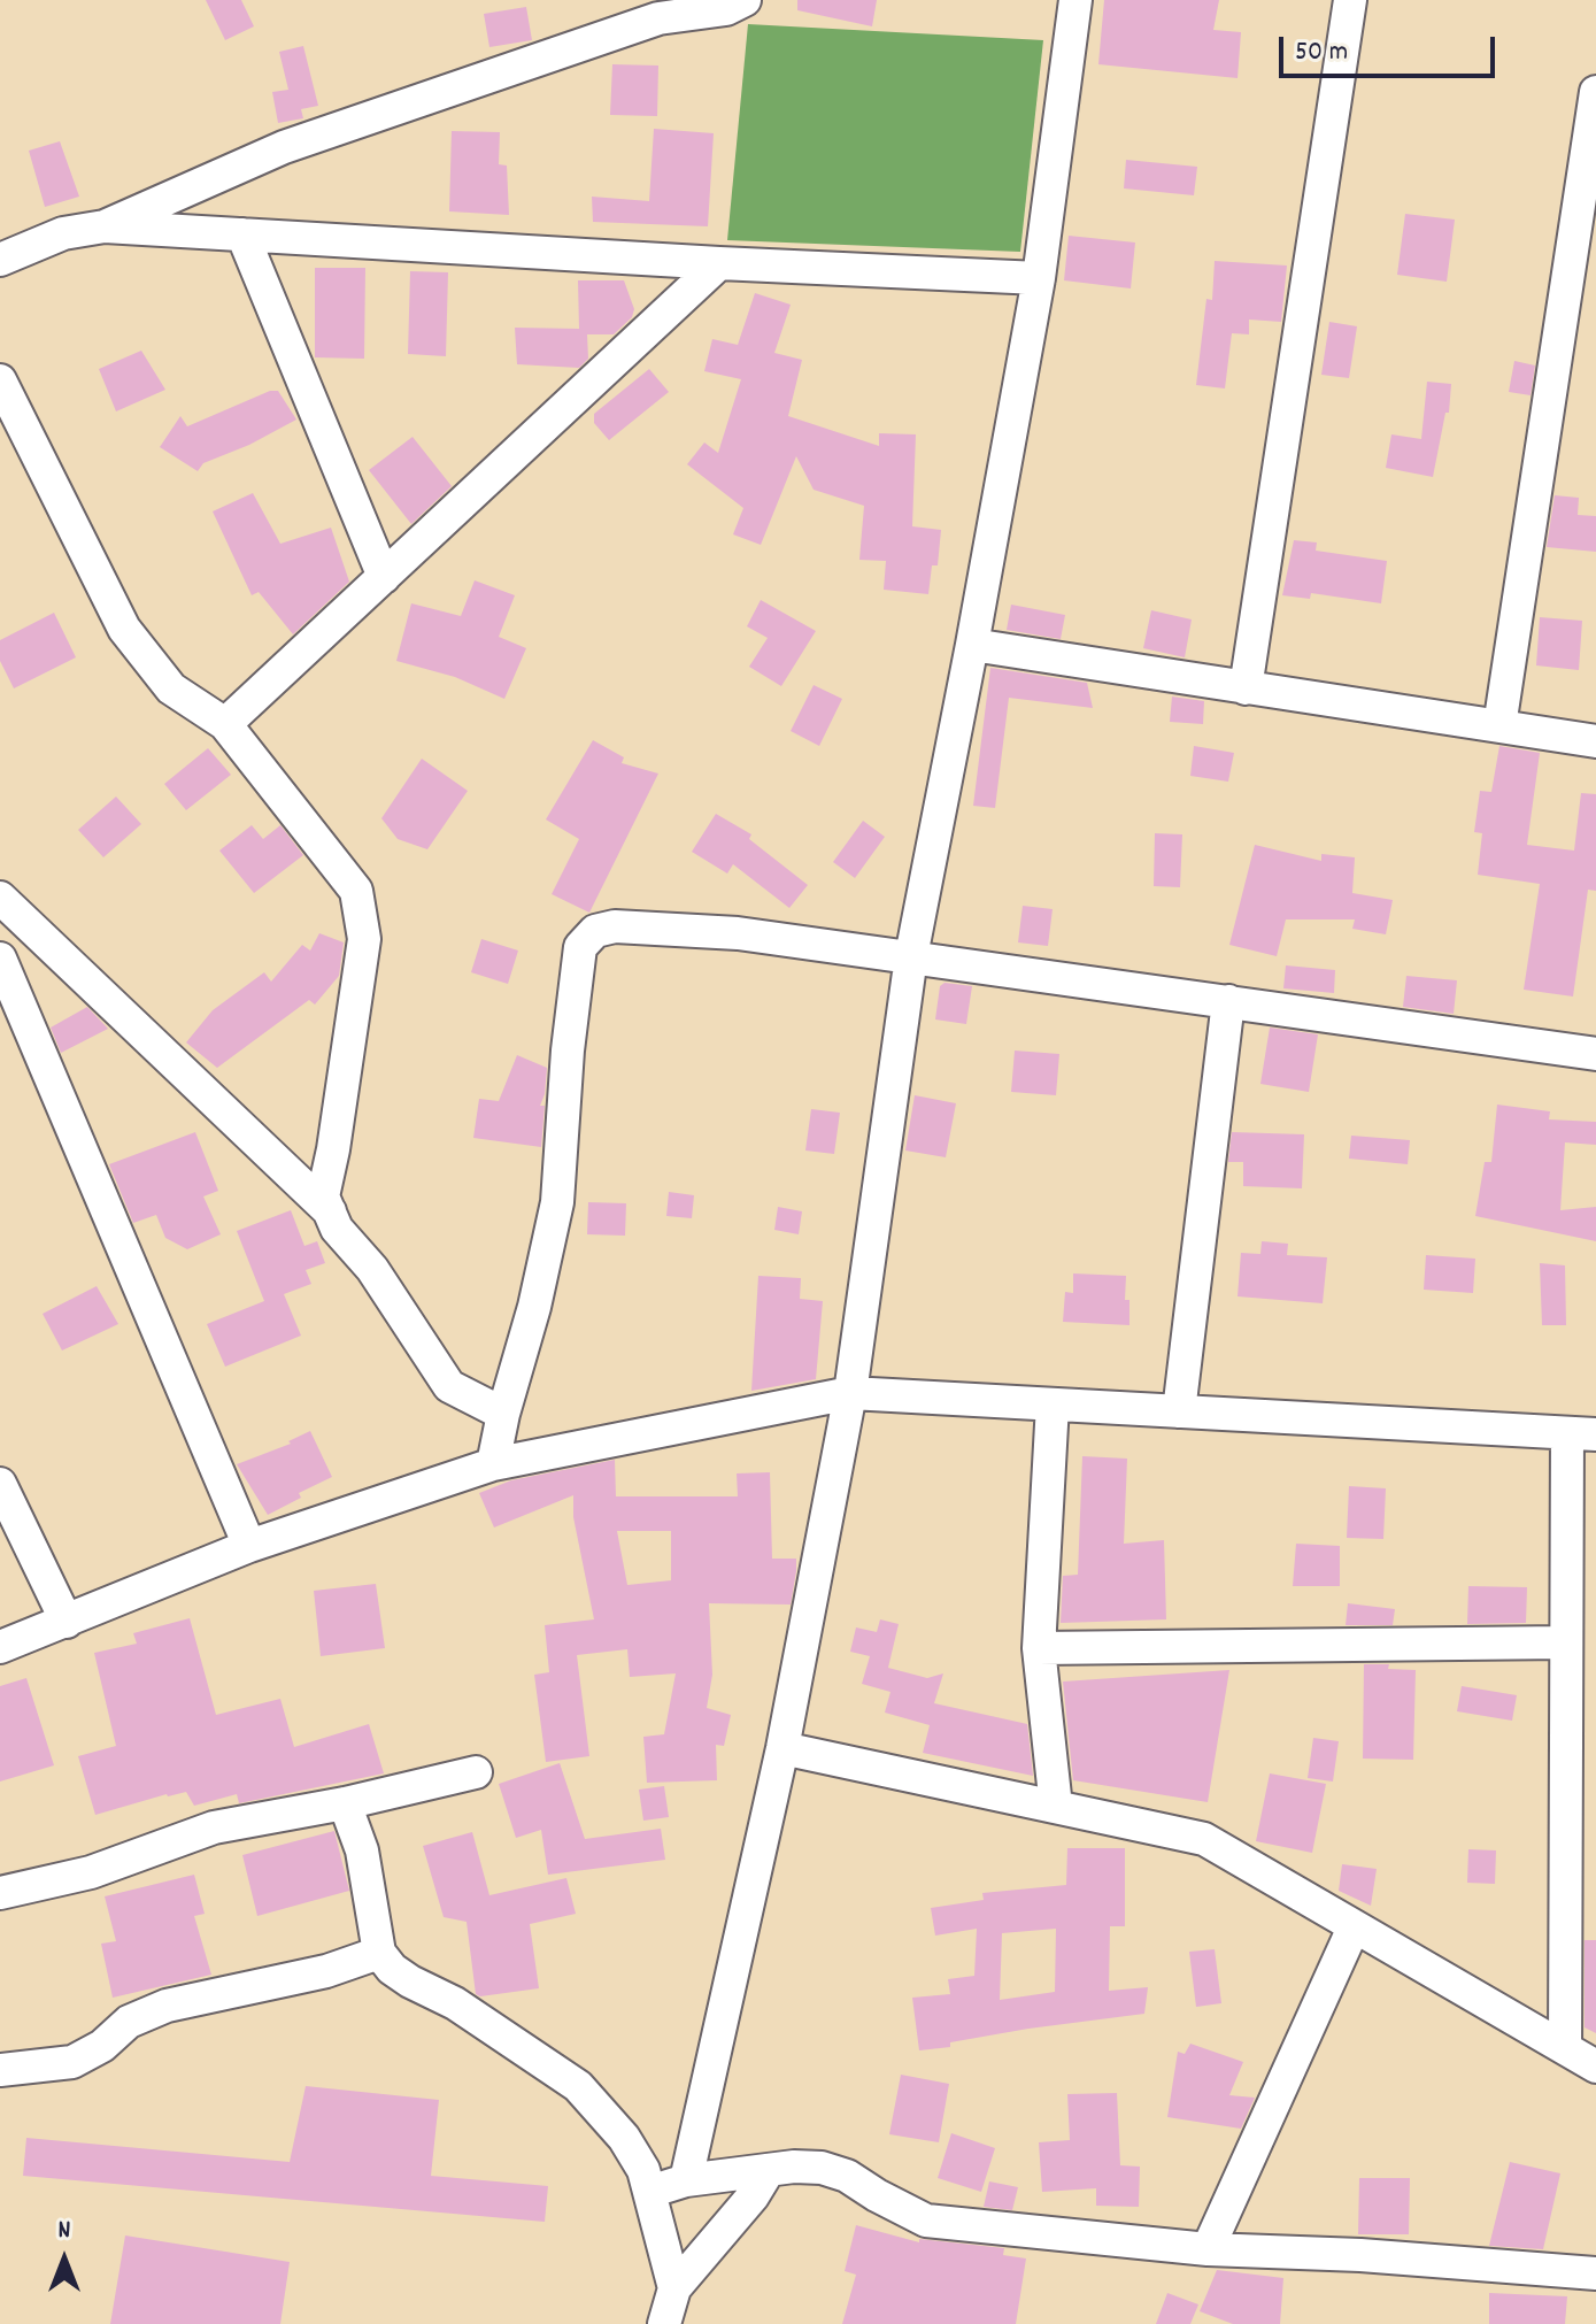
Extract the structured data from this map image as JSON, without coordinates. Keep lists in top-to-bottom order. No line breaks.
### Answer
{"scale_bar":"50 m","north":"top"}
